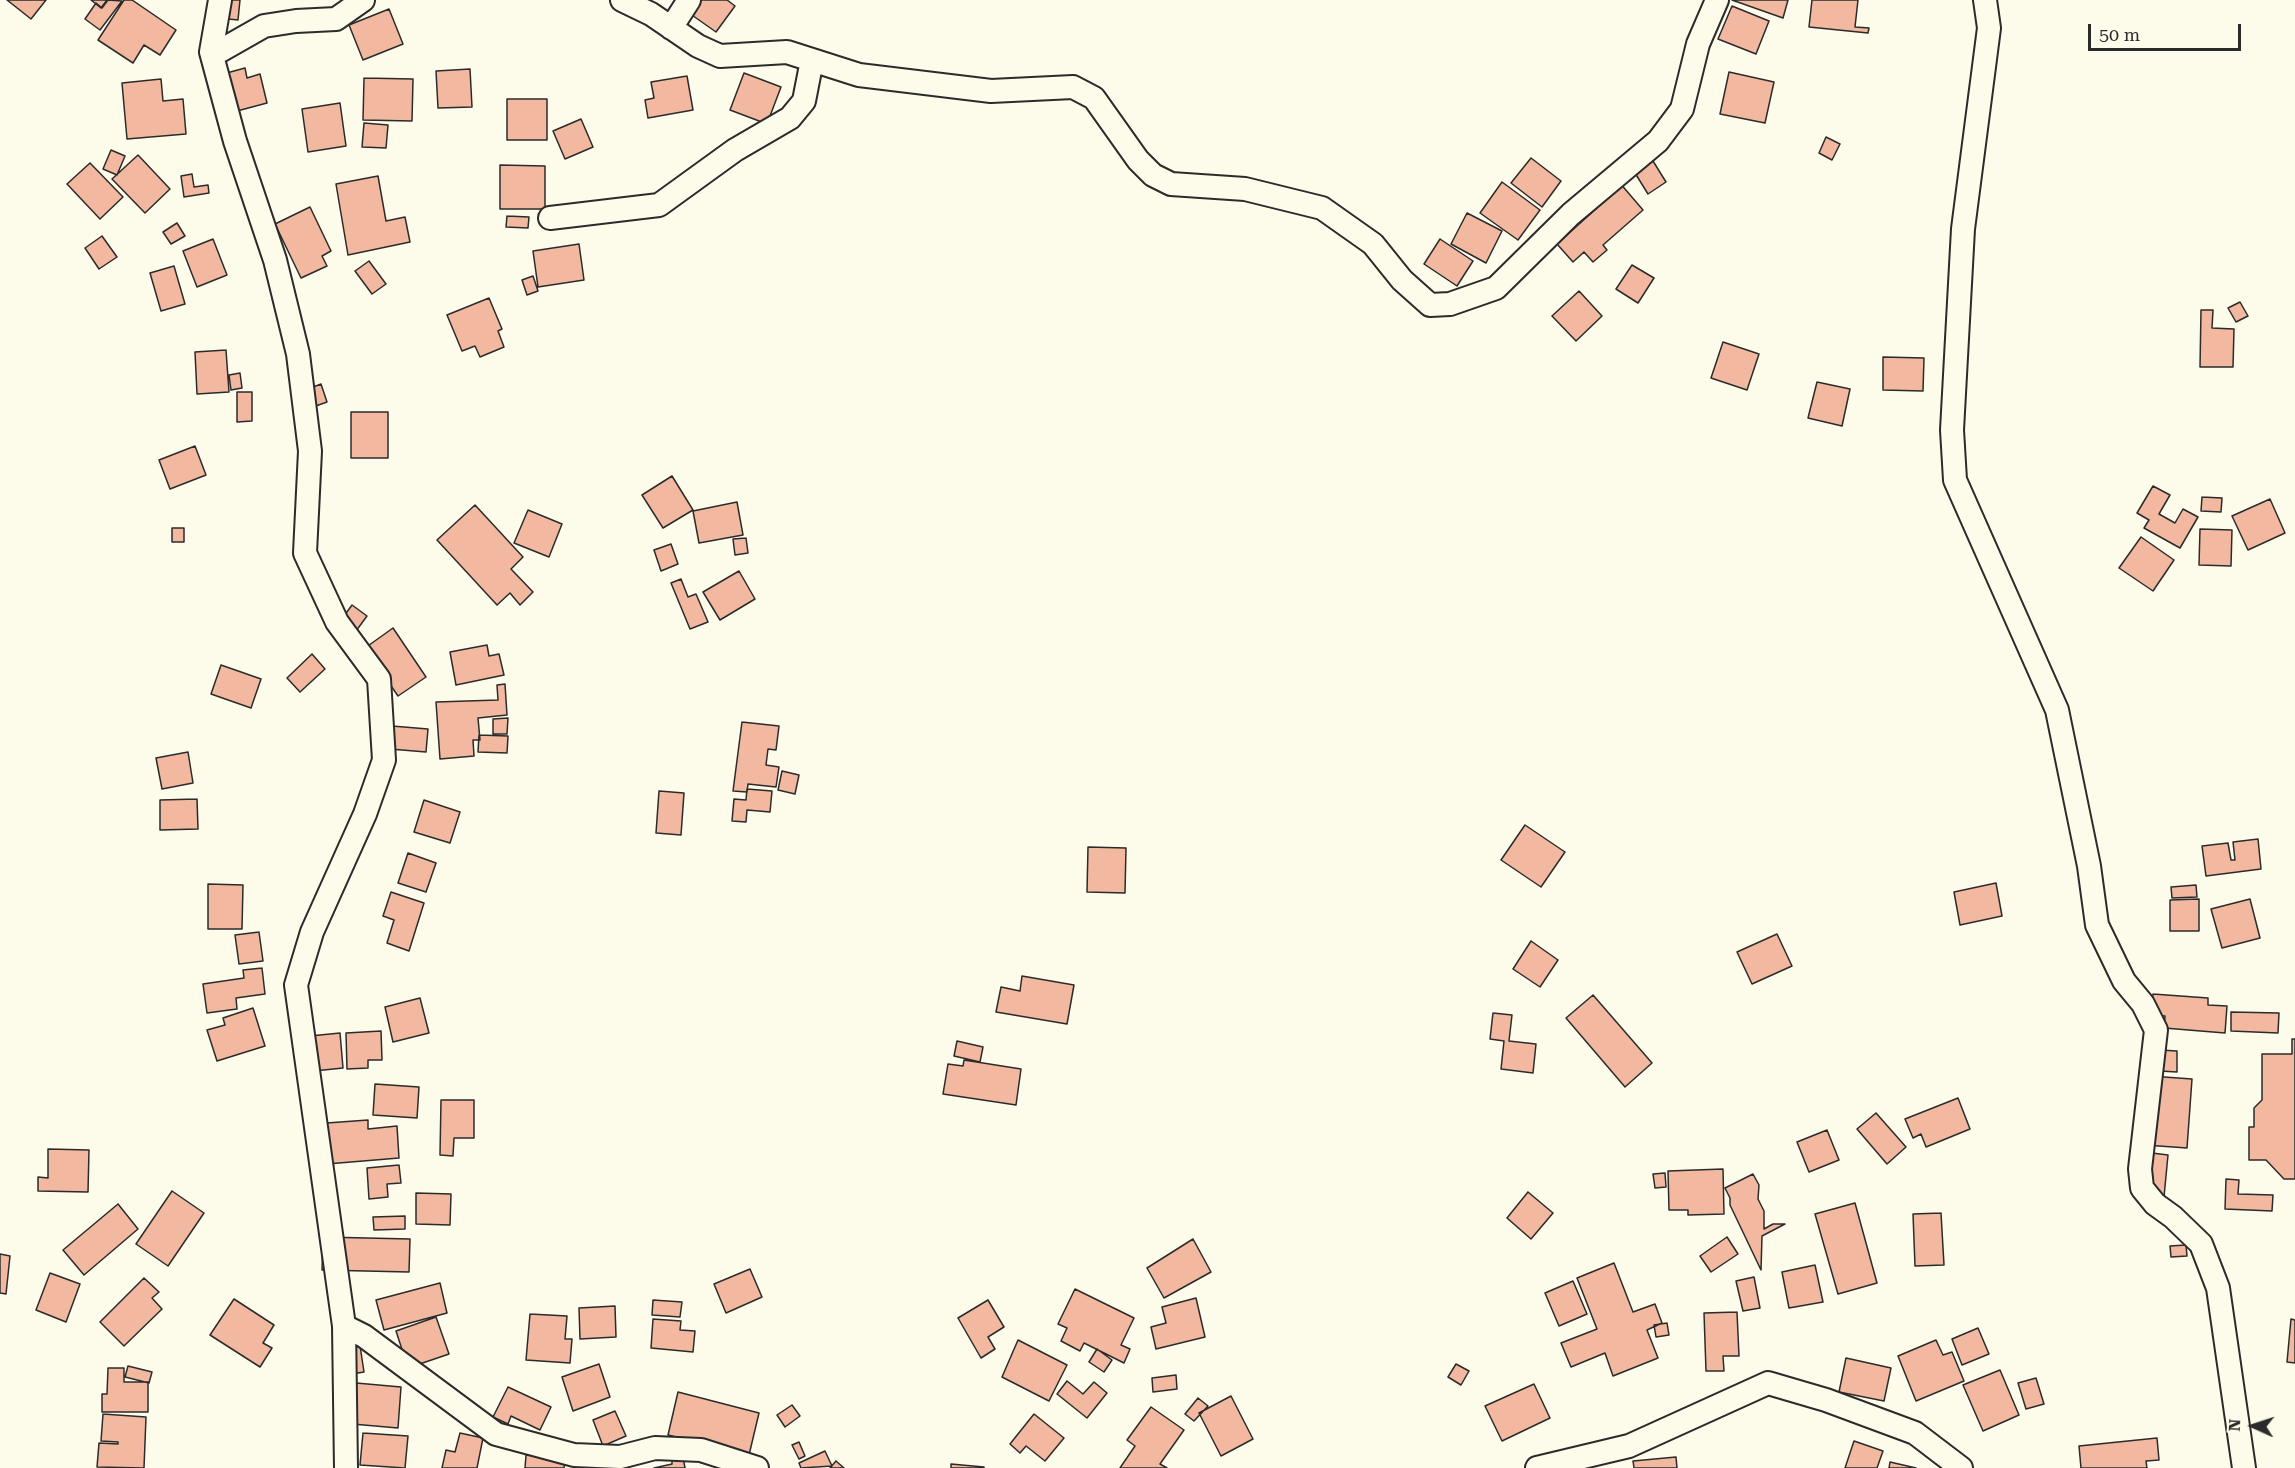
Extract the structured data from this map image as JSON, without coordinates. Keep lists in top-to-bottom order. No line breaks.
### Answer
{"scale_bar":"50 m","north":"left"}
